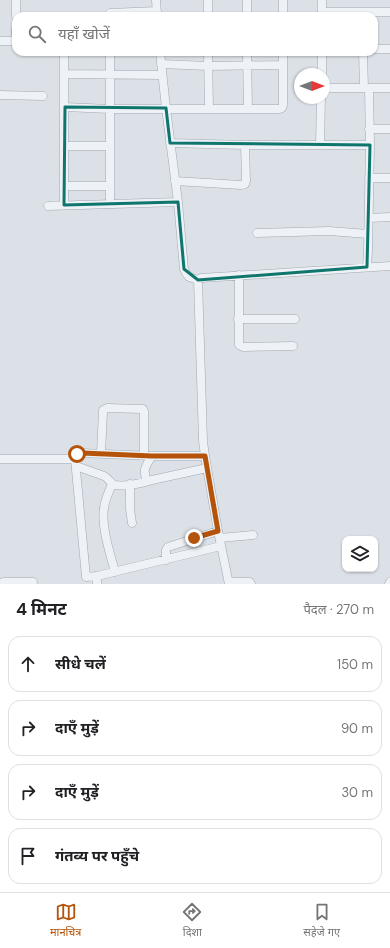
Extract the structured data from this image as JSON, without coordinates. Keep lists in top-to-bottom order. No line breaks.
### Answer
{"north":"right","page":{"search":"यहाँ खोजें","heading":["4 मिनट","पैदल · 270 m"],"list":[["सीधे चलें","150 m"],["दाएँ मुड़ें","90 m"],["दाएँ मुड़ें","30 m"],"गंतव्य पर पहुँचे"],"nav":["मानचित्र","दिशा","सहेजे गए"]}}
